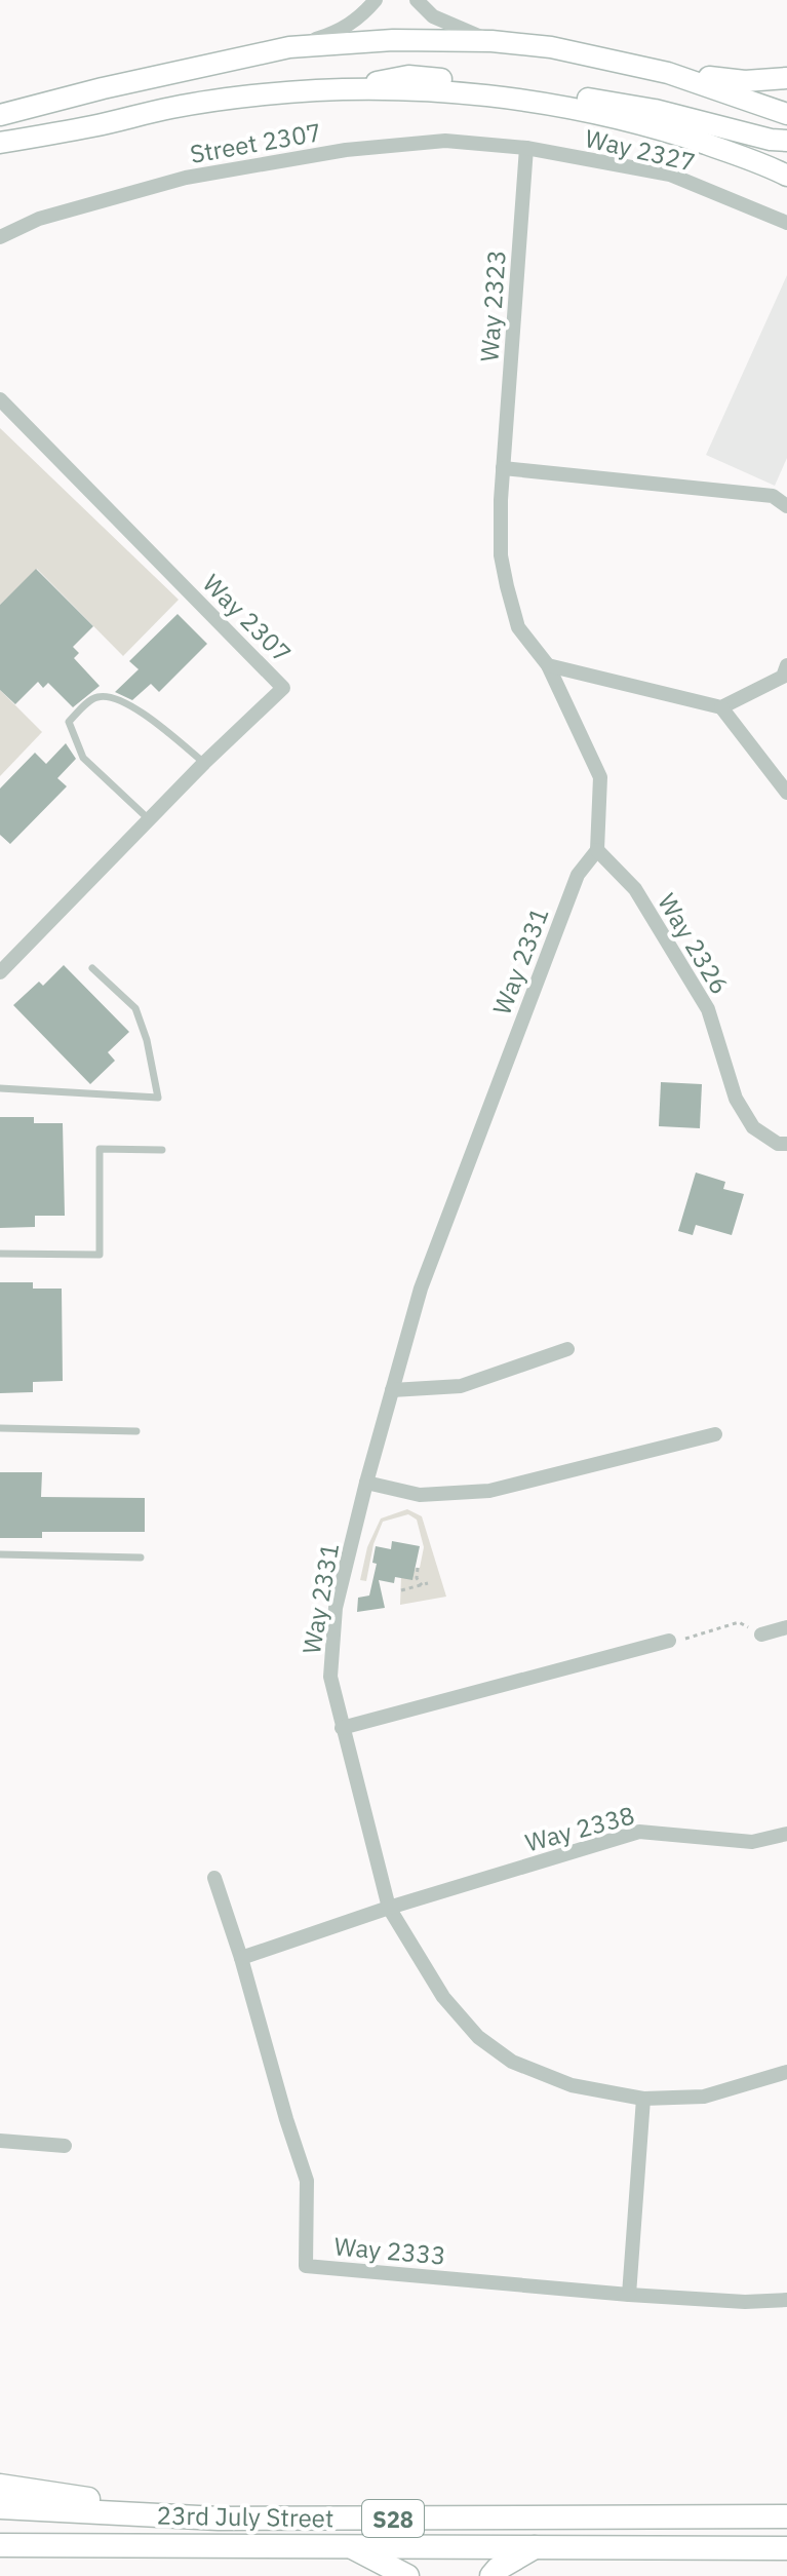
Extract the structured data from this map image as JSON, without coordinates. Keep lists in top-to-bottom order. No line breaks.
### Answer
{"streets":{"main road":["23rd July Street","S28"],"street":["Street 2307","Way 2327","Way 2323","Way 2307","Way 2326","Way 2331","Way 2338","Way 2333"]},"crossings":[["Street 2307","Way 2327"],["Street 2307","Way 2323"],["Way 2327","Way 2323"],["Way 2323","Way 2326"],["Way 2323","Way 2331"],["Way 2326","Way 2331"],["Way 2331","Way 2338"]]}
